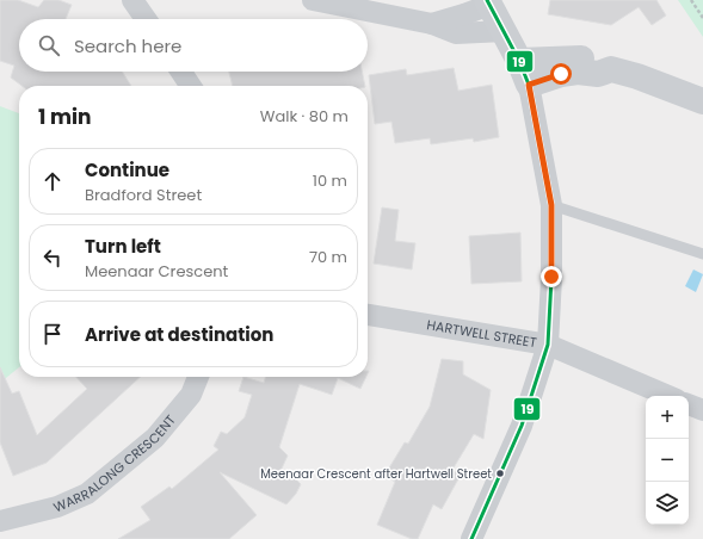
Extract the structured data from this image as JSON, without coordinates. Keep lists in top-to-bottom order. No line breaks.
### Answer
{"streets":{"street":["HARTWELL STREET","WARRALONG CRESCENT"]},"places":["Meenaar Crescent after Hartwell Street"],"lines":["transit line 19"],"page":{"search":"Search here","heading":["1 min","Walk · 80 m"],"list":[["Continue","Bradford Street","10 m"],["Turn left","Meenaar Crescent","70 m"],"Arrive at destination"],"map_buttons":["+","−"]}}
